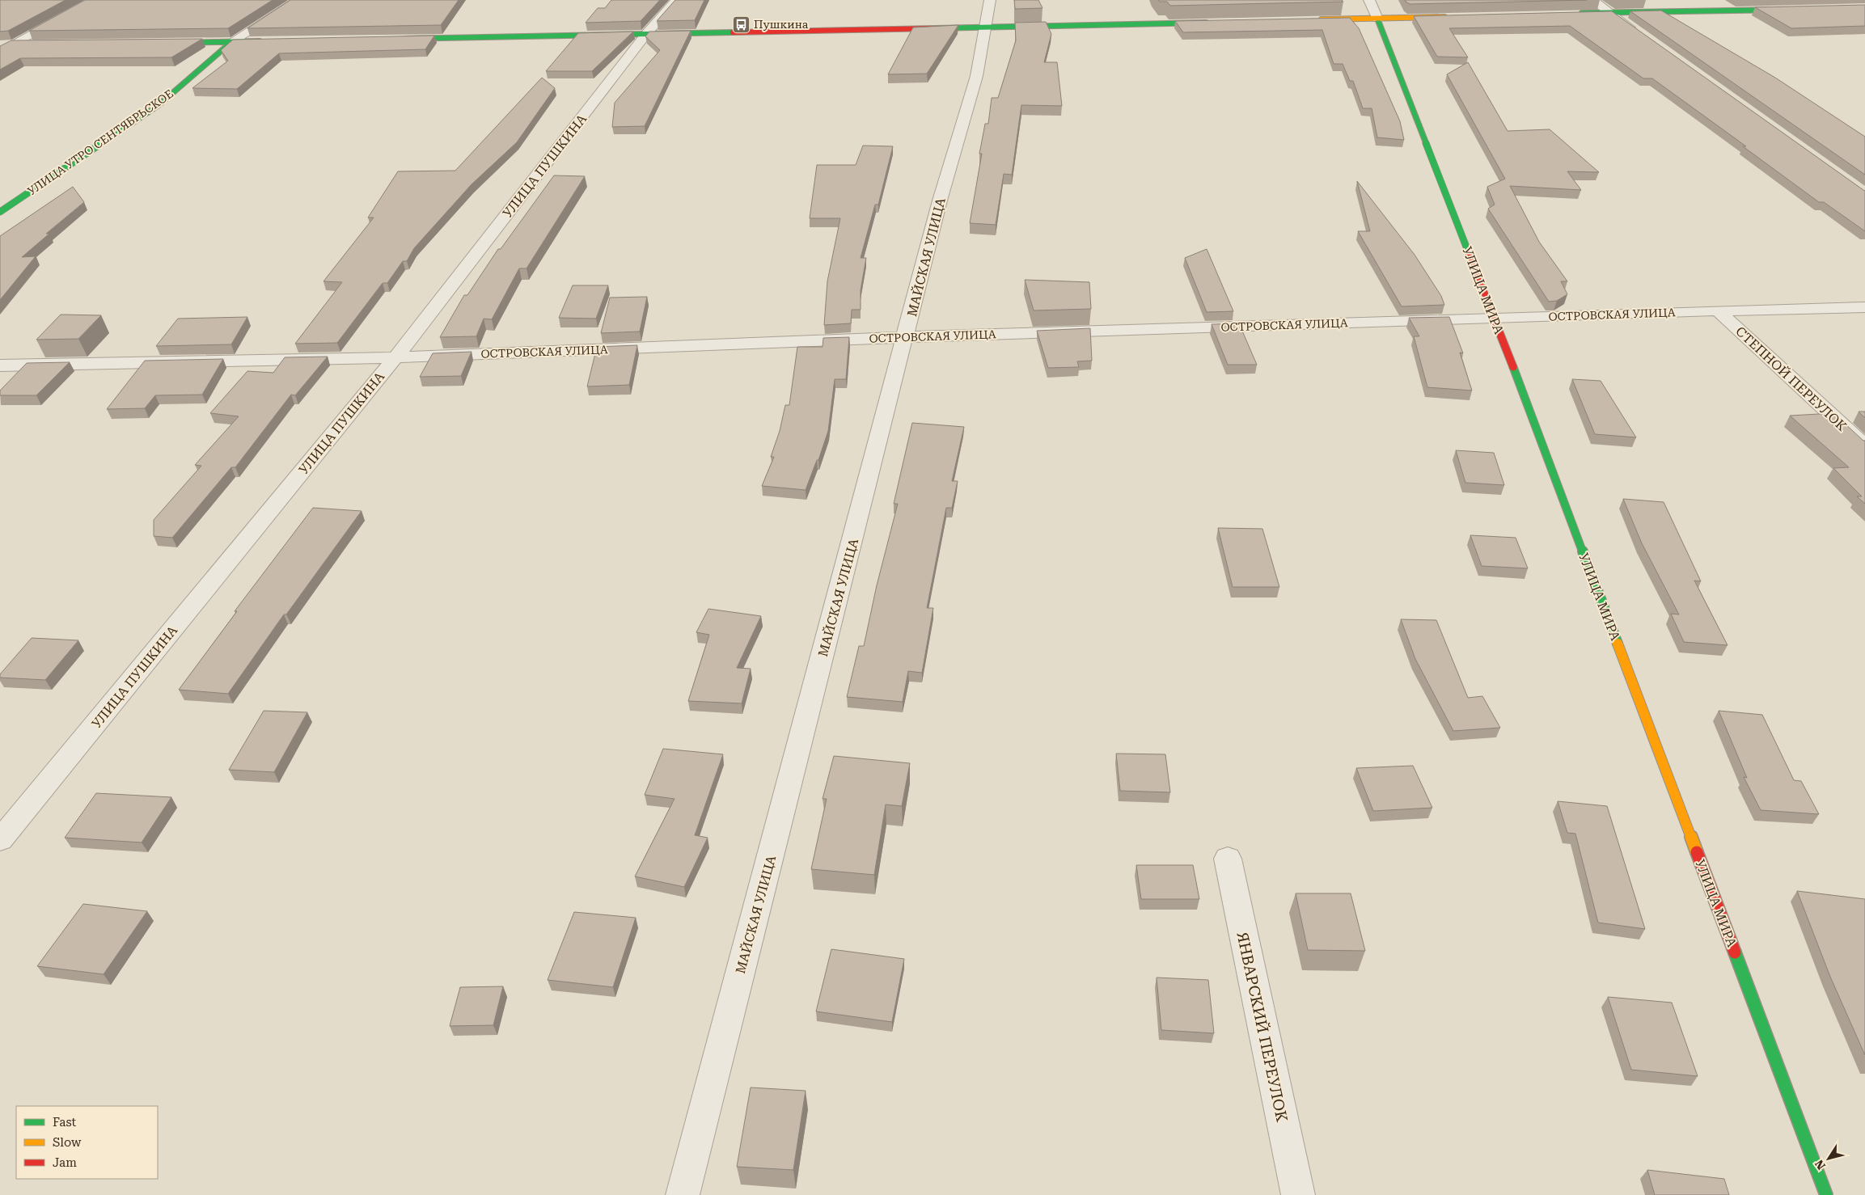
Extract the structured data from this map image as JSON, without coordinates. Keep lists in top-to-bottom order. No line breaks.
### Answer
{"streets":{"main road":["УЛИЦА УТРО СЕНТЯБРЬСКОЕ","УЛИЦА МИРА"],"street":["УЛИЦА ПУШКИНА","МАЙСКАЯ УЛИЦА","ОСТРОВСКАЯ УЛИЦА","СТЕПНОЙ ПЕРЕУЛОК","ЯНВАРСКИЙ ПЕРЕУЛОК"]},"crossings":[["УЛИЦА ПУШКИНА","ОСТРОВСКАЯ УЛИЦА"],["МАЙСКАЯ УЛИЦА","ОСТРОВСКАЯ УЛИЦА"],["УЛИЦА МИРА","ОСТРОВСКАЯ УЛИЦА"],["ОСТРОВСКАЯ УЛИЦА","СТЕПНОЙ ПЕРЕУЛОК"]],"places":{"bus stop":["Пушкина"]},"legend":["Fast","Slow","Jam"],"north":"bottom left"}
